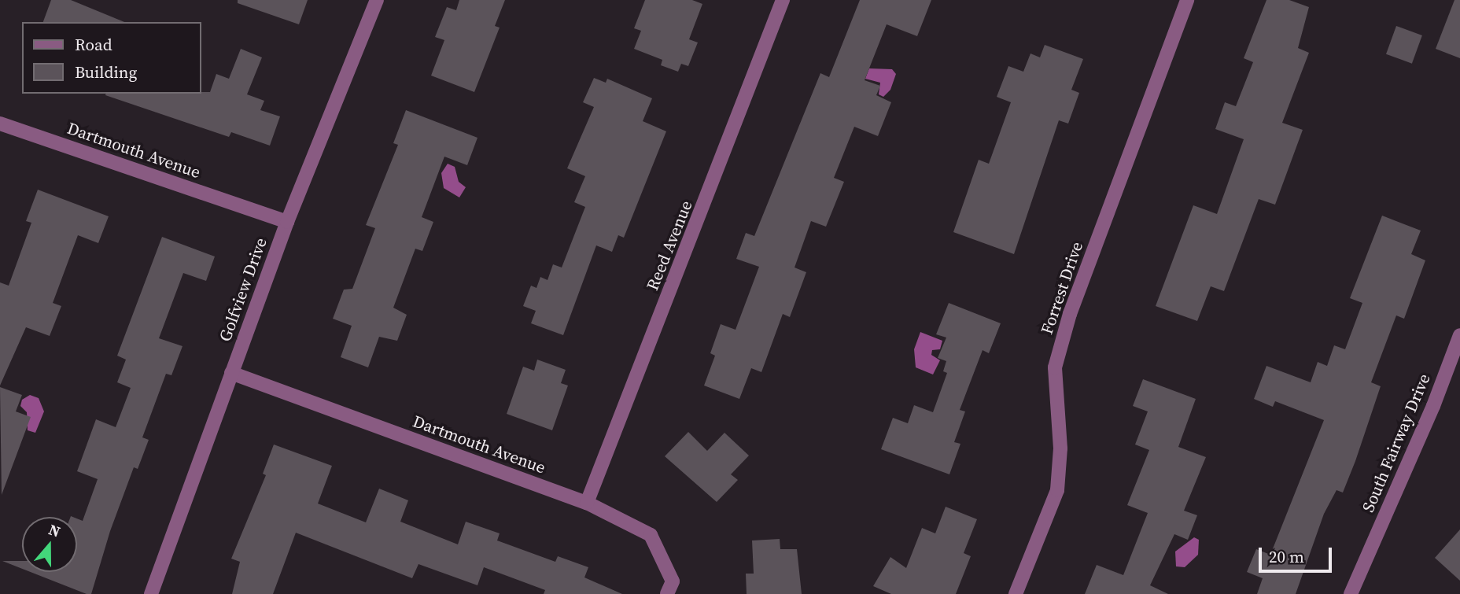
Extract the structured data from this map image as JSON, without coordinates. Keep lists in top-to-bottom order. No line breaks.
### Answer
{"streets":{"street":["Dartmouth Avenue","Reed Avenue","Forrest Drive","Golfview Drive","South Fairway Drive"]},"crossings":[["Dartmouth Avenue","Reed Avenue"],["Dartmouth Avenue","Golfview Drive"]],"legend":["Road","Building"],"scale_bar":"20 m","north":"top"}
